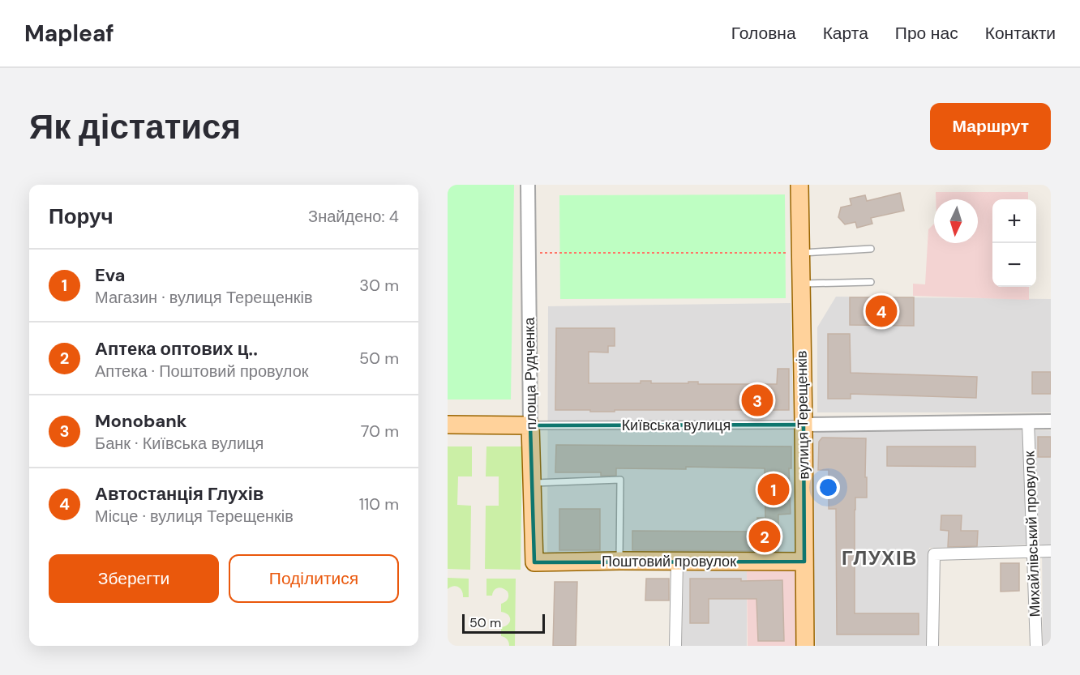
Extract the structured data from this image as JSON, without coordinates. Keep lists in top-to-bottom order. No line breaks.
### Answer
{"streets":{"main road":["площа Рудченка","вулиця Терещенків","Київська вулиця","Поштовий провулок"],"street":["Михайлівський провулок"]},"crossings":[["площа Рудченка","Київська вулиця"],["площа Рудченка","Поштовий провулок"],["вулиця Терещенків","Київська вулиця"],["вулиця Терещенків","Поштовий провулок"],["Київська вулиця","Михайлівський провулок"]],"districts":["ГЛУХІВ"],"scale_bar":"50 m","north":"bottom","page":{"header":"Mapleaf","nav":["Головна","Карта","Про нас","Контакти"],"buttons":["Маршрут",["Зберегти","Поділитися"]],"title":"Як дістатися","heading":["Поруч","Знайдено: 4"],"map_buttons":["+","−"],"list":[{"mark":"1","name":"Eva","note":"Магазин · вулиця Терещенків","value":"30 m"},{"mark":"2","name":"Аптека оптових ц‥","note":"Аптека · Поштовий провулок","value":"50 m"},{"mark":"3","name":"Monobank","note":"Банк · Київська вулиця","value":"70 m"},{"mark":"4","name":"Автостанція Глухів","note":"Місце · вулиця Терещенків","value":"110 m"}],"pins":["4","3","1","2"],"scale":"50 m"}}
